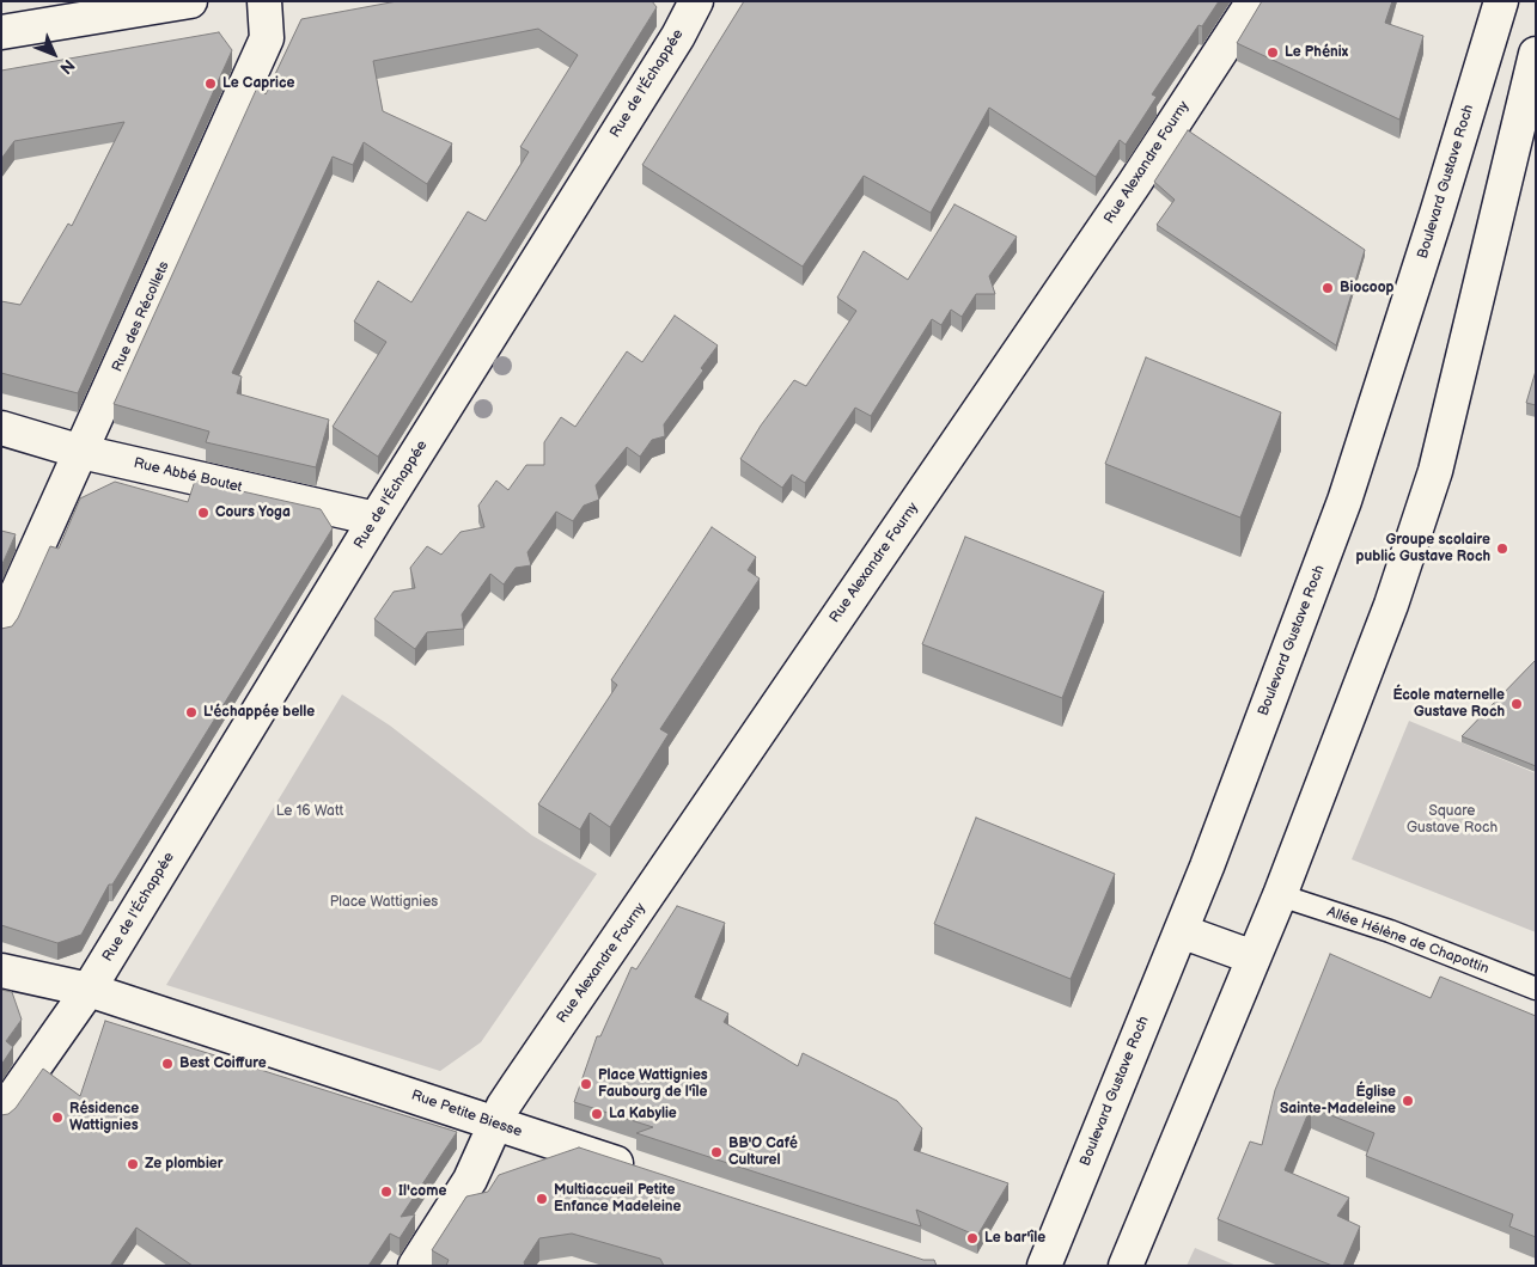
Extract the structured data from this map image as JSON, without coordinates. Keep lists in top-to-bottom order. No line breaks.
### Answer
{"streets":{"street":["Rue de l'Échappée","Rue Alexandre Fourny","Boulevard Gustave Roch","Rue des Récollets","Rue Abbé Boutet","Rue Petite Biesse"],"lane":["Allée Hélène de Chapottin"]},"crossings":[["Rue de l'Échappée","Rue Abbé Boutet"],["Rue de l'Échappée","Rue Petite Biesse"],["Rue Alexandre Fourny","Rue Petite Biesse"],["Rue des Récollets","Rue Abbé Boutet"]],"parks":["Le 16 Watt","Square Gustave Roch","Place Wattignies"],"places":["Le Phénix","Le Caprice","Biocoop","Cours Yoga","Groupe scolaire public Gustave Roch","École maternelle Gustave Roch","L'échappée belle","Best Coiffure","Place Wattignies Faubourg de l'île","Église Sainte-Madeleine","La Kabylie","Résidence Wattignies","BB'O Café Culturel","Ze plombier","Il'come","Multiaccueil Petite Enfance Madeleine","Le bar'île"],"north":"bottom right"}
